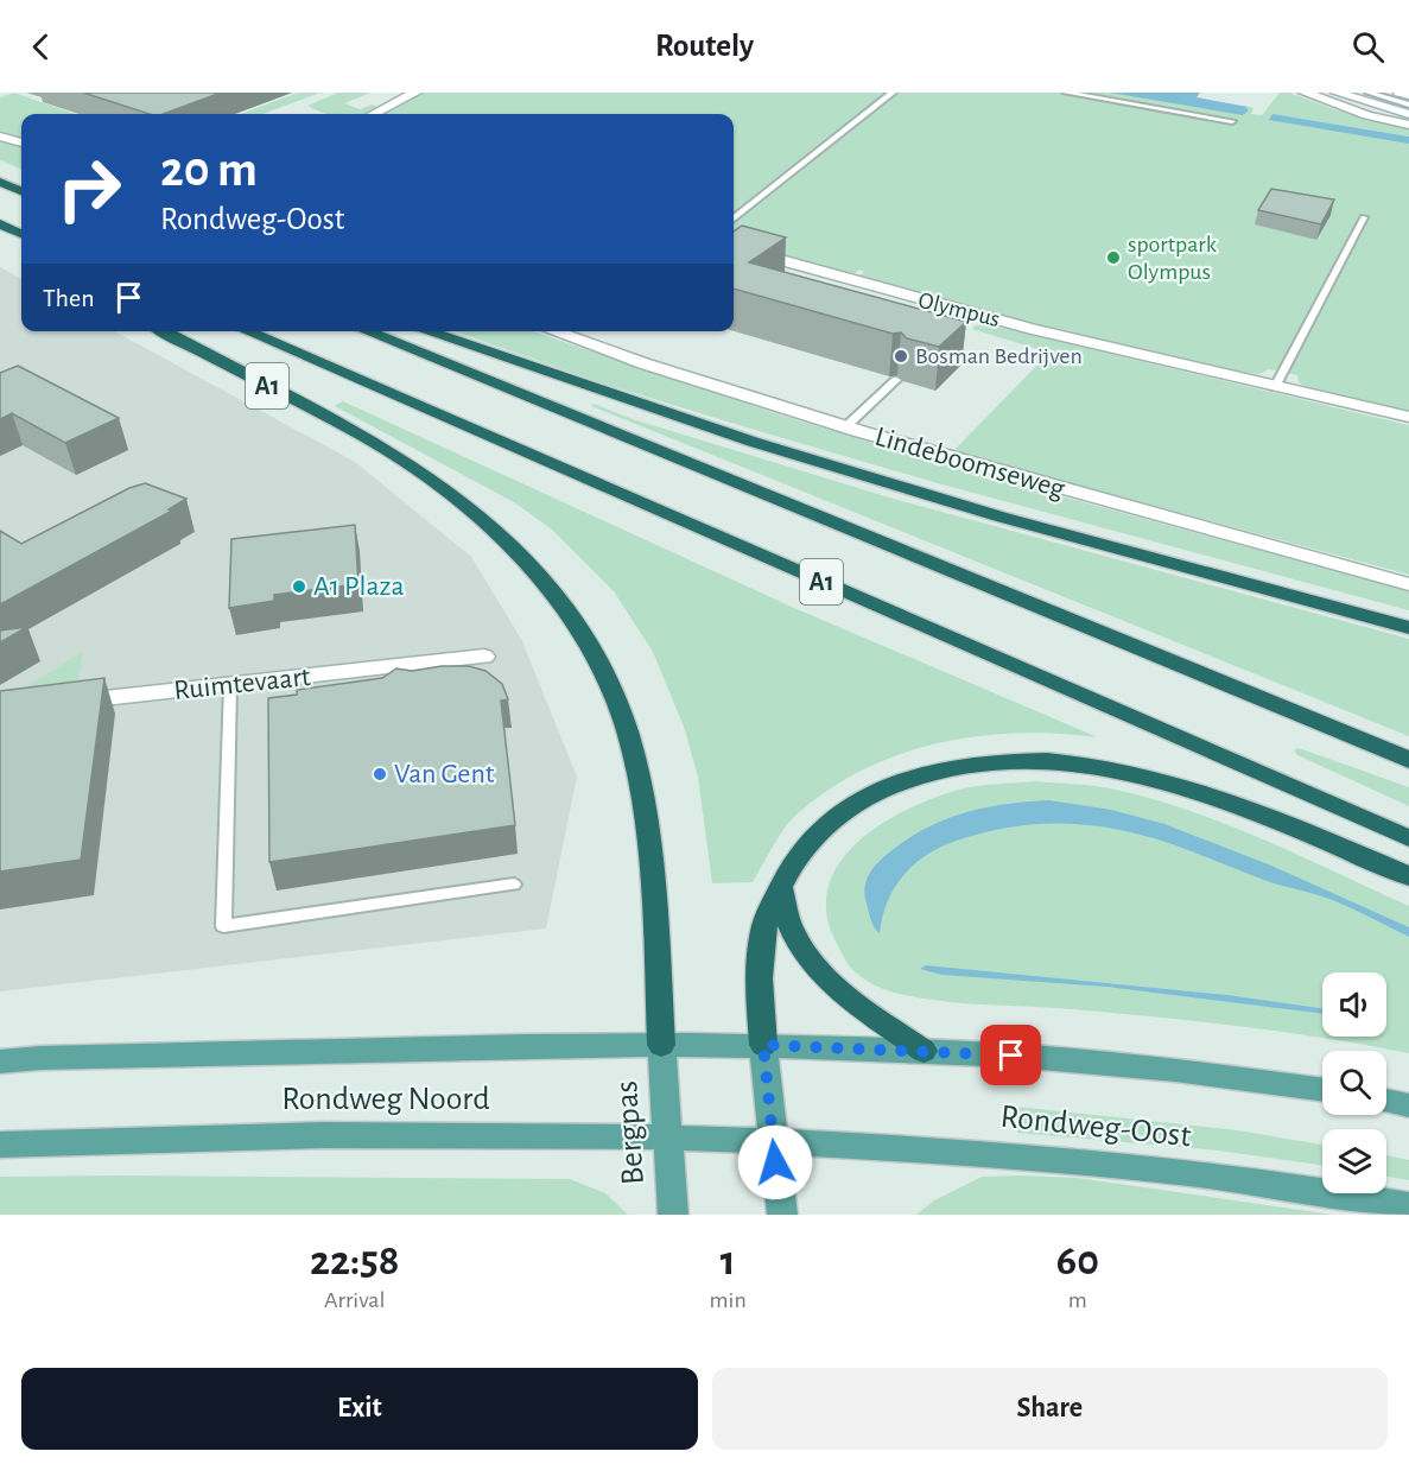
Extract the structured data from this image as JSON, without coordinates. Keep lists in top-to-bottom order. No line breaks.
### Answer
{"streets":{"highway":["A1"],"main road":["Rondweg Noord","Rondweg-Oost","Bergpas"],"street":["Olympus","Lindeboomseweg","Ruimtevaart"]},"crossings":[["A1","Rondweg Noord"],["A1","Bergpas"],["Rondweg Noord","Rondweg-Oost"],["Rondweg Noord","Bergpas"]],"places":["sportpark Olympus","Bosman Bedrijven","A1 Plaza","Van Gent"],"page":{"header":"Routely","turn":["20 m","Rondweg-Oost"],"then":"Then","eta":["22:58","Arrival","1","min","60","m"],"buttons":["Exit","Share"]}}
